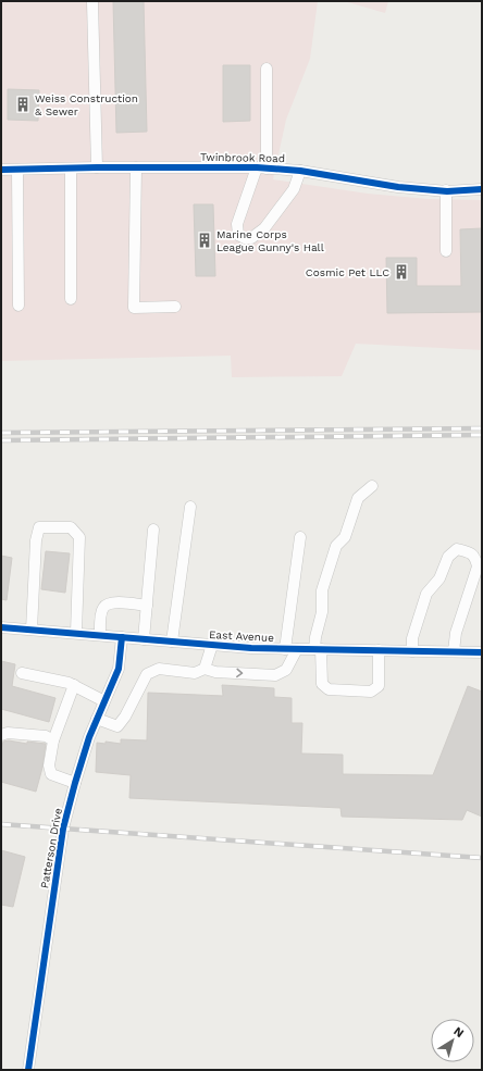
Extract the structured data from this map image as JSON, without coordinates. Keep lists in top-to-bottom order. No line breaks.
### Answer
{"streets":{"street":["Twinbrook Road","East Avenue","Patterson Drive"]},"crossings":[["East Avenue","Patterson Drive"]],"places":{"building":["Weiss Construction & Sewer","Marine Corps League Gunny's Hall","Cosmic Pet LLC"]},"north":"top right"}
